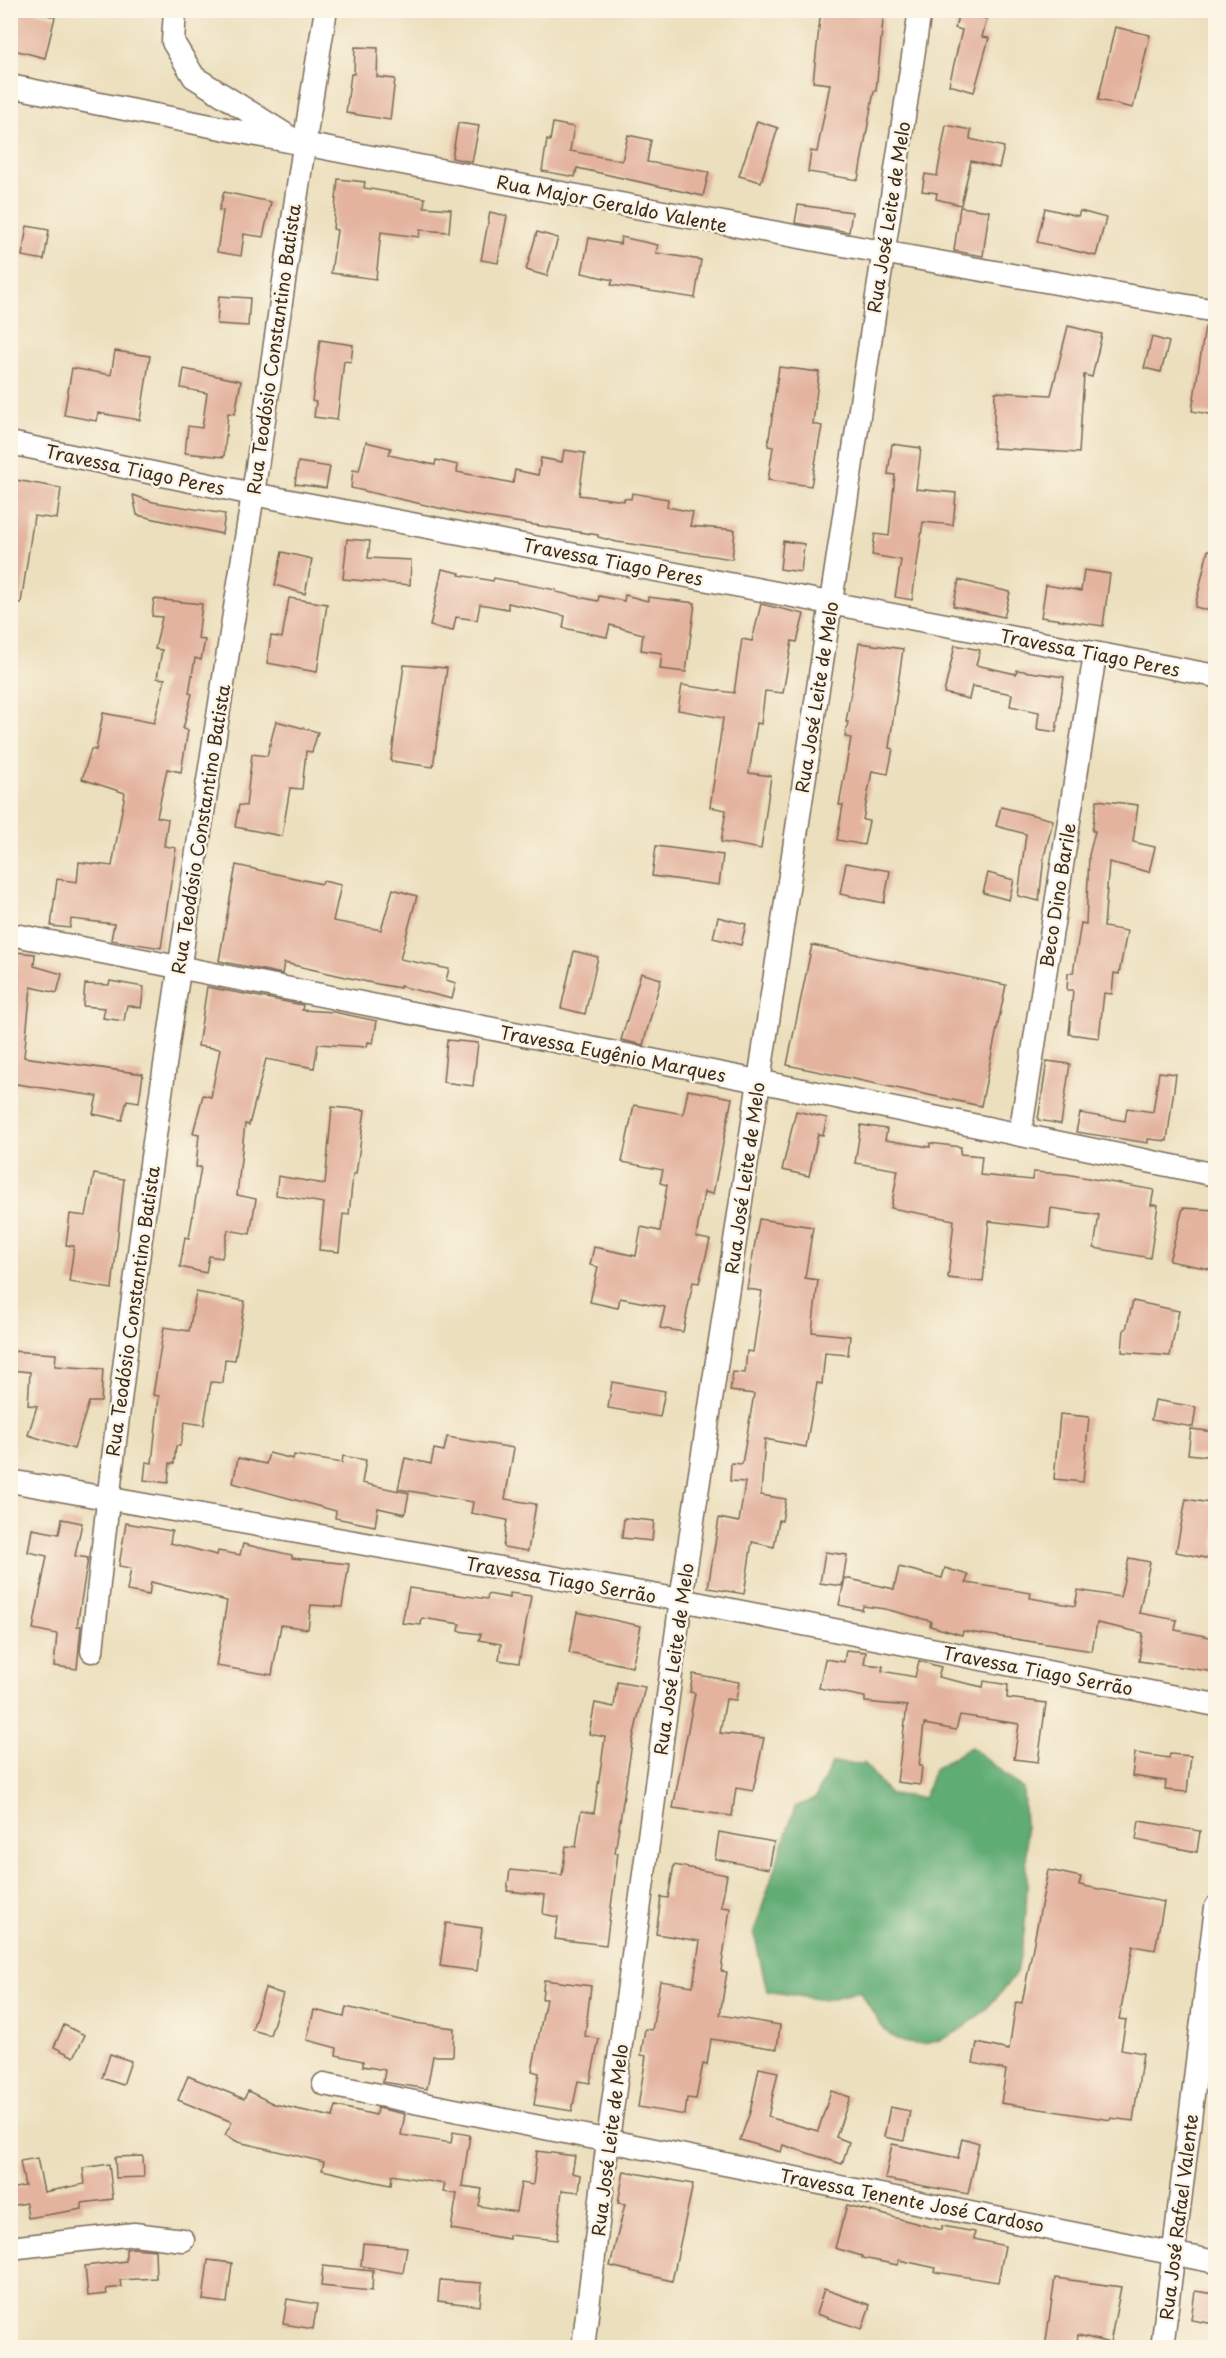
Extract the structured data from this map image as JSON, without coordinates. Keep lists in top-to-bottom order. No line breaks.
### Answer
{"streets":{"street":["Rua Major Geraldo Valente","Rua José Leite de Melo","Rua Teodósio Constantino Batista","Travessa Tiago Peres","Beco Dino Barile","Travessa Eugênio Marques","Travessa Tiago Serrão","Travessa Tenente José Cardoso","Rua José Rafael Valente"]},"crossings":[["Rua Major Geraldo Valente","Rua José Leite de Melo"],["Rua Major Geraldo Valente","Rua Teodósio Constantino Batista"],["Rua José Leite de Melo","Travessa Tiago Peres"],["Rua José Leite de Melo","Travessa Eugênio Marques"],["Rua José Leite de Melo","Travessa Tiago Serrão"],["Rua José Leite de Melo","Travessa Tenente José Cardoso"],["Rua Teodósio Constantino Batista","Travessa Tiago Peres"],["Rua Teodósio Constantino Batista","Travessa Eugênio Marques"],["Rua Teodósio Constantino Batista","Travessa Tiago Serrão"],["Travessa Tiago Peres","Beco Dino Barile"],["Beco Dino Barile","Travessa Eugênio Marques"],["Travessa Tenente José Cardoso","Rua José Rafael Valente"]]}
